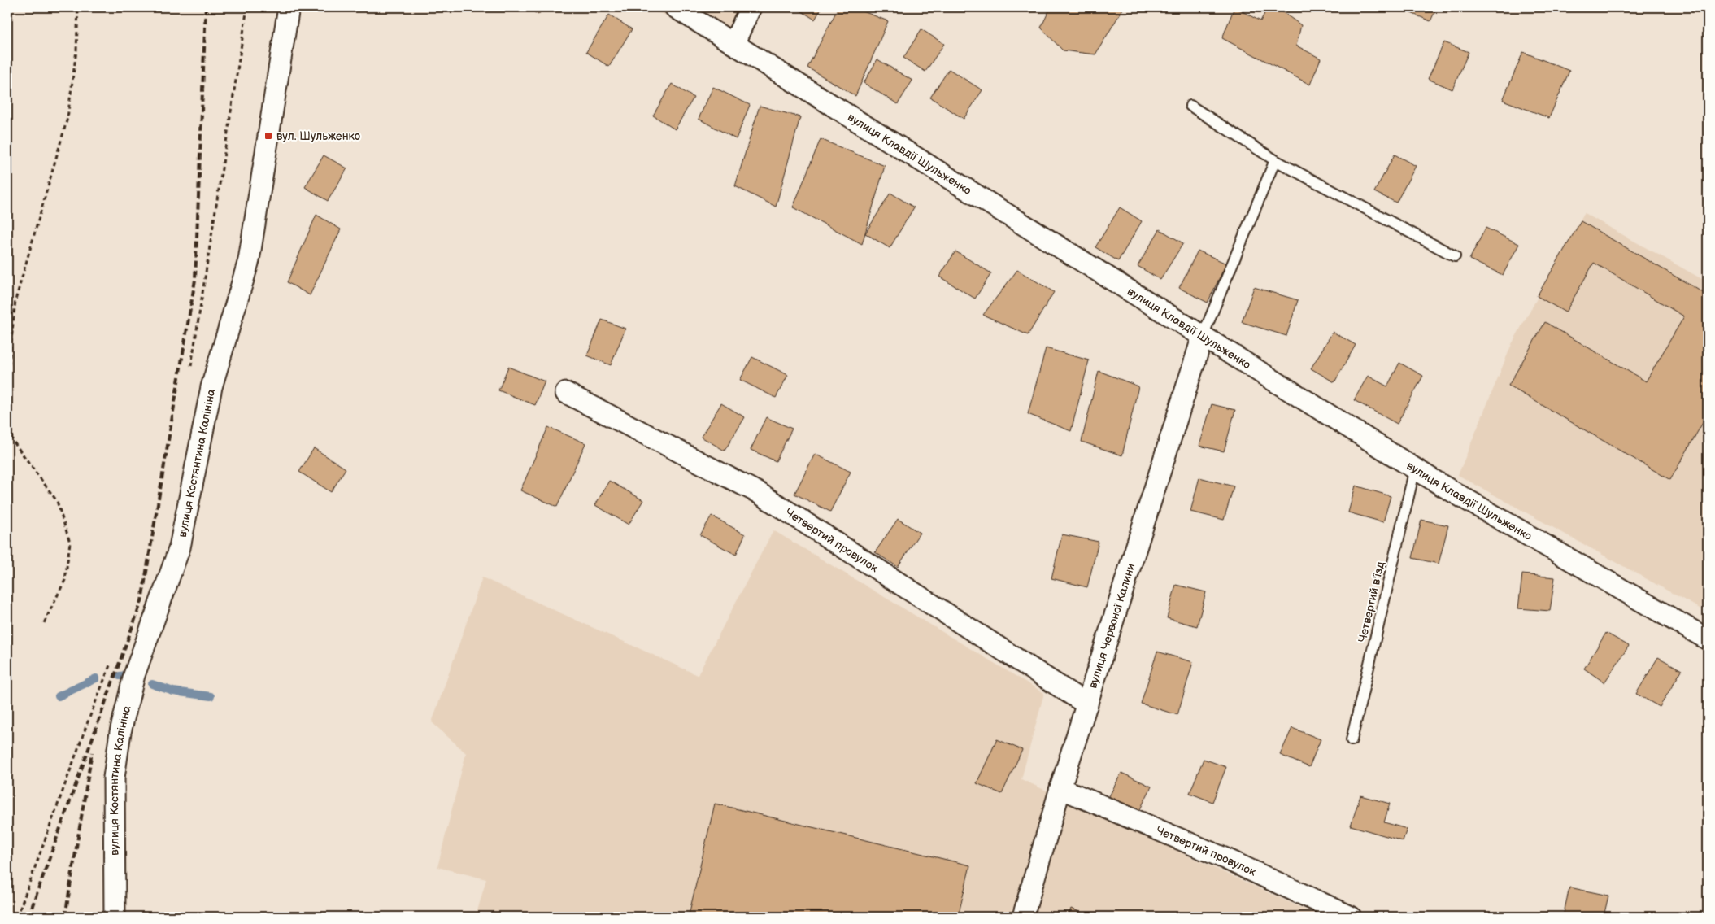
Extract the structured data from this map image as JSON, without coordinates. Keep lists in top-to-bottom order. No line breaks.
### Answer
{"streets":{"street":["вулиця Клавдії Шульженко","вулиця Костянтина Калініна","Четвертий провулок","вулиця Червоної Калини"],"lane":["Четвертий в'їзд"]},"crossings":[["вулиця Клавдії Шульженко","Четвертий в'їзд"],["вулиця Клавдії Шульженко","вулиця Червоної Калини"],["Четвертий провулок","вулиця Червоної Калини"]],"places":{"transit":["вул. Шульженко"]}}
